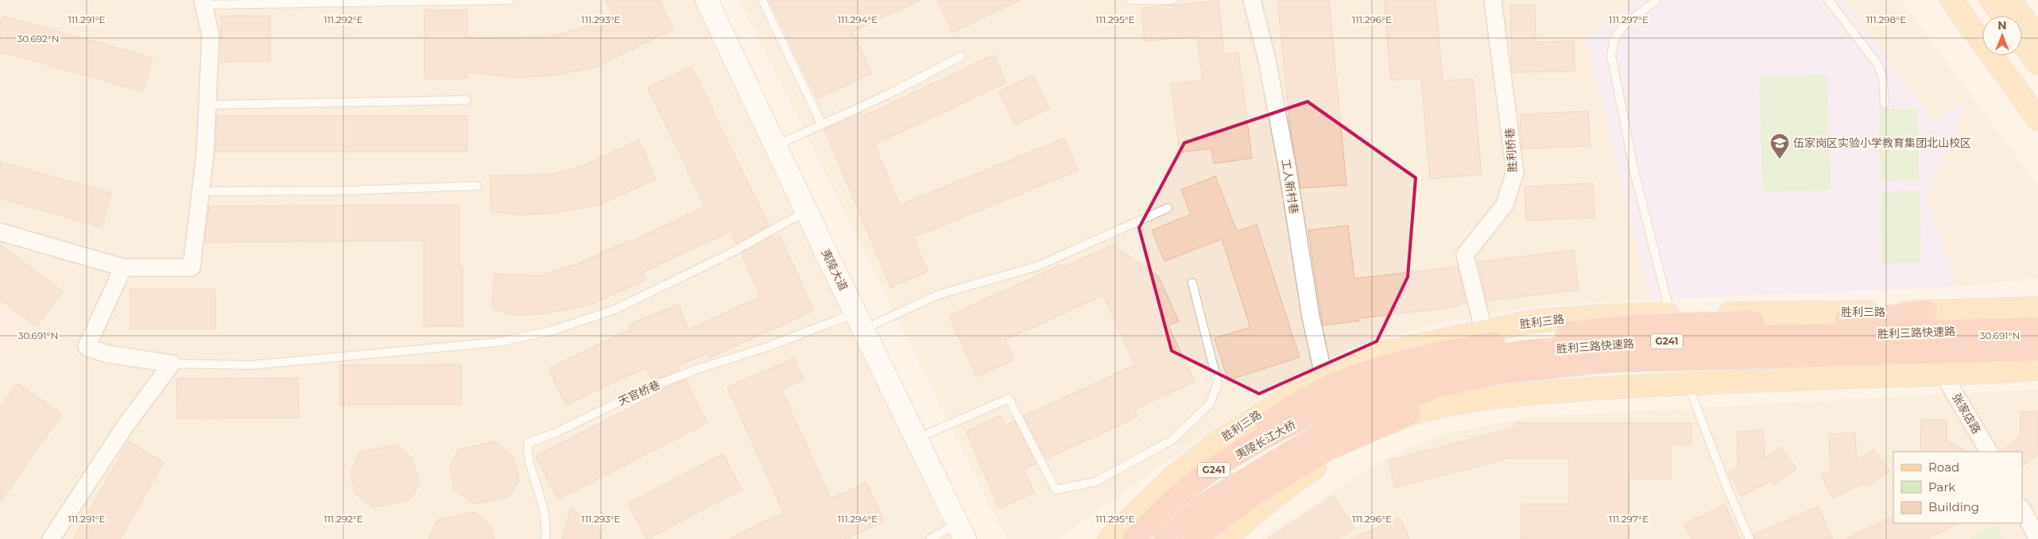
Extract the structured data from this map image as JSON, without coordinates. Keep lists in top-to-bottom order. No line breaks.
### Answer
{"streets":{"highway":["胜利三路快速路","G241","夷陵长江大桥"],"main road":["夷陵大道","胜利三路"],"street":["胜利桥巷","工人新村巷","张家店路"],"lane":["天官桥巷"]},"crossings":[["胜利桥巷","胜利三路"],["工人新村巷","胜利三路"],["胜利三路快速路","夷陵长江大桥"]],"places":{"school or university":["伍家岗区实验小学教育集团北山校区"]},"legend":["Road","Park","Building"],"north":"top","coordinates":["111.291°E","111.292°E","111.293°E","111.294°E","111.295°E","111.296°E","111.297°E","111.298°E","30.692°N","30.691°N"]}
